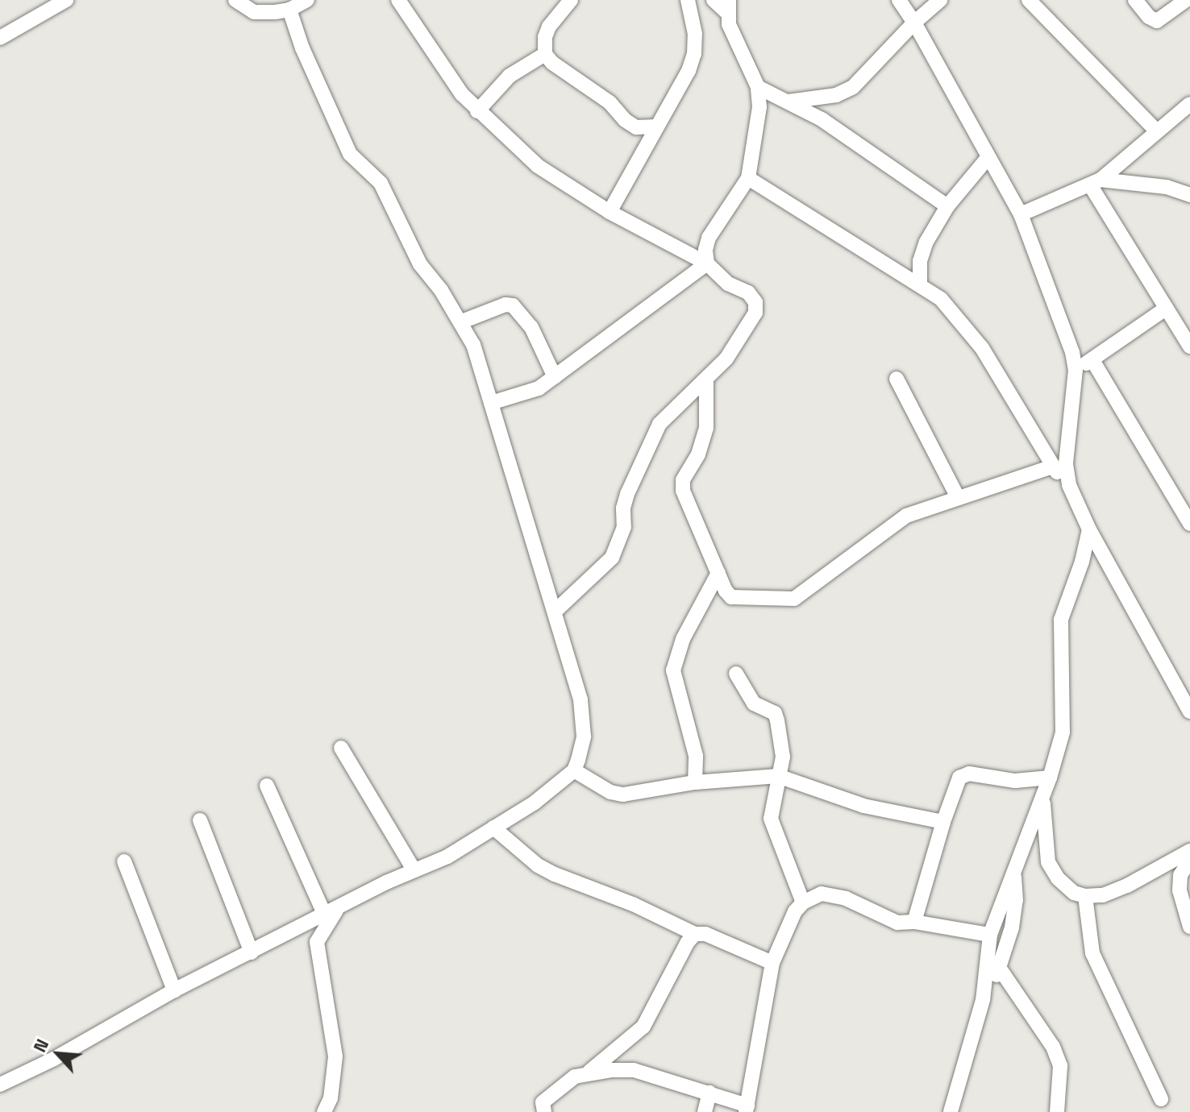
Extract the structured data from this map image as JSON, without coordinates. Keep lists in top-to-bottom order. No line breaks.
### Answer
{"north":"top left"}
